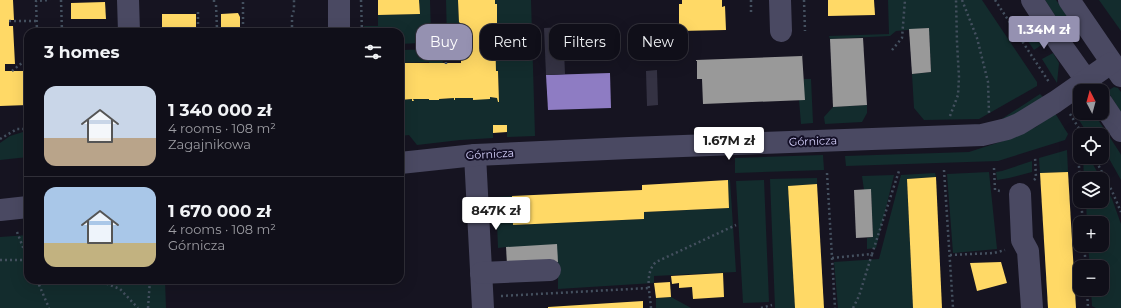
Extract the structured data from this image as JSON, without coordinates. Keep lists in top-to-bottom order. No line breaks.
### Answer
{"streets":{"street":["Górnicza"]},"north":"top","page":{"price":["1.34M zł","1.67M zł","847K zł"],"chip":["Buy","Rent","Filters","New"],"heading":"3 homes","list":[{"name":"1 340 000 zł","note":"4 rooms · 108 m² · Zagajnikowa"},{"name":"1 670 000 zł","note":"4 rooms · 108 m² · Górnicza"}],"map_buttons":["+","−"]}}
